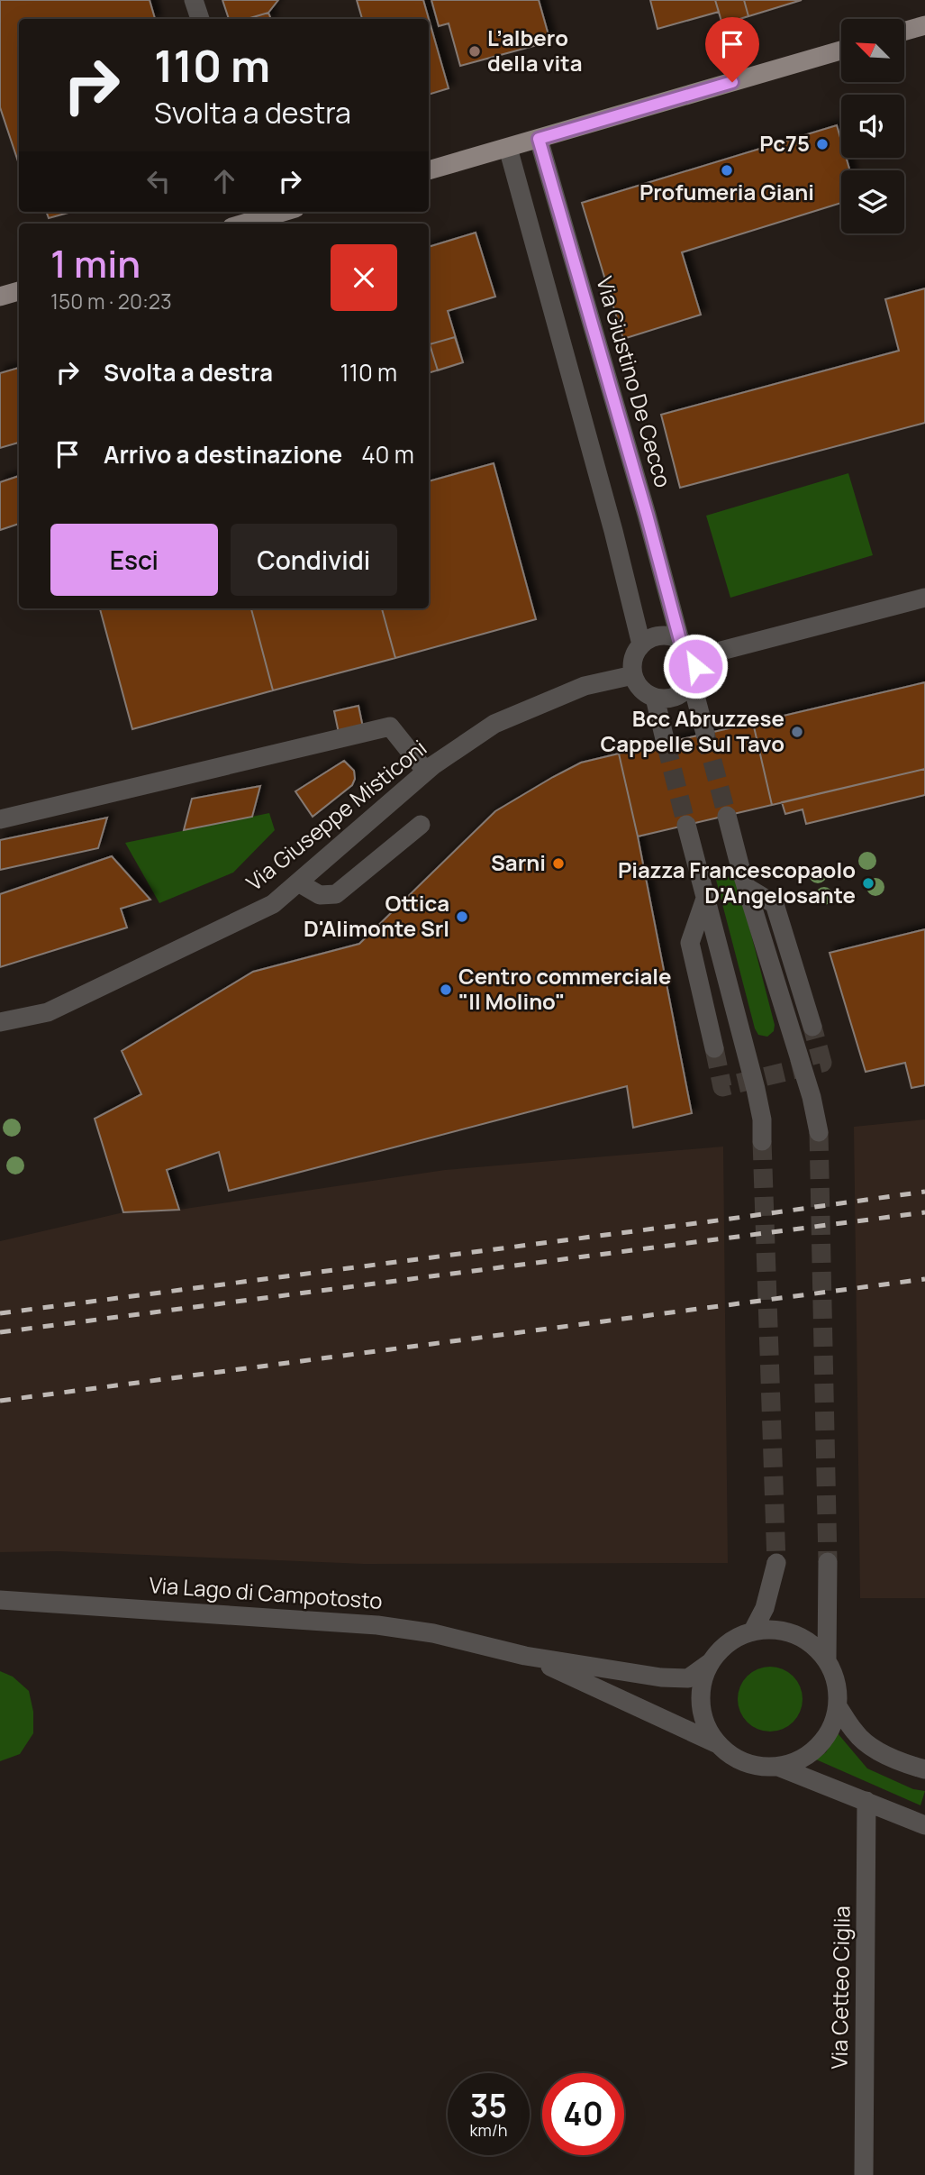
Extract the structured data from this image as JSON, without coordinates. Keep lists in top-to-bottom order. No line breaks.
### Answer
{"streets":{"street":["Via Giustino De Cecco","Via Giuseppe Misticoni","Via Lago di Campotosto","Via Cetteo Ciglia"]},"crossings":[["Via Giustino De Cecco","Via Giuseppe Misticoni"]],"places":["L’albero della vita","Pc75","Profumeria Giani","Bcc Abruzzese Cappelle Sul Tavo","Sarni","Piazza Francescopaolo D'Angelosante","Ottica D'Alimonte Srl","Centro commerciale \"Il Molino\""],"north":"top left","page":{"turn":["110 m","Svolta a destra"],"heading":["1 min","150 m · 20:23"],"list":[{"name":"Svolta a destra","value":"110 m"},{"name":"Arrivo a destinazione","value":"40 m"}],"buttons":["Esci","Condividi"],"speed":"35 km/h","limit":"40"}}
